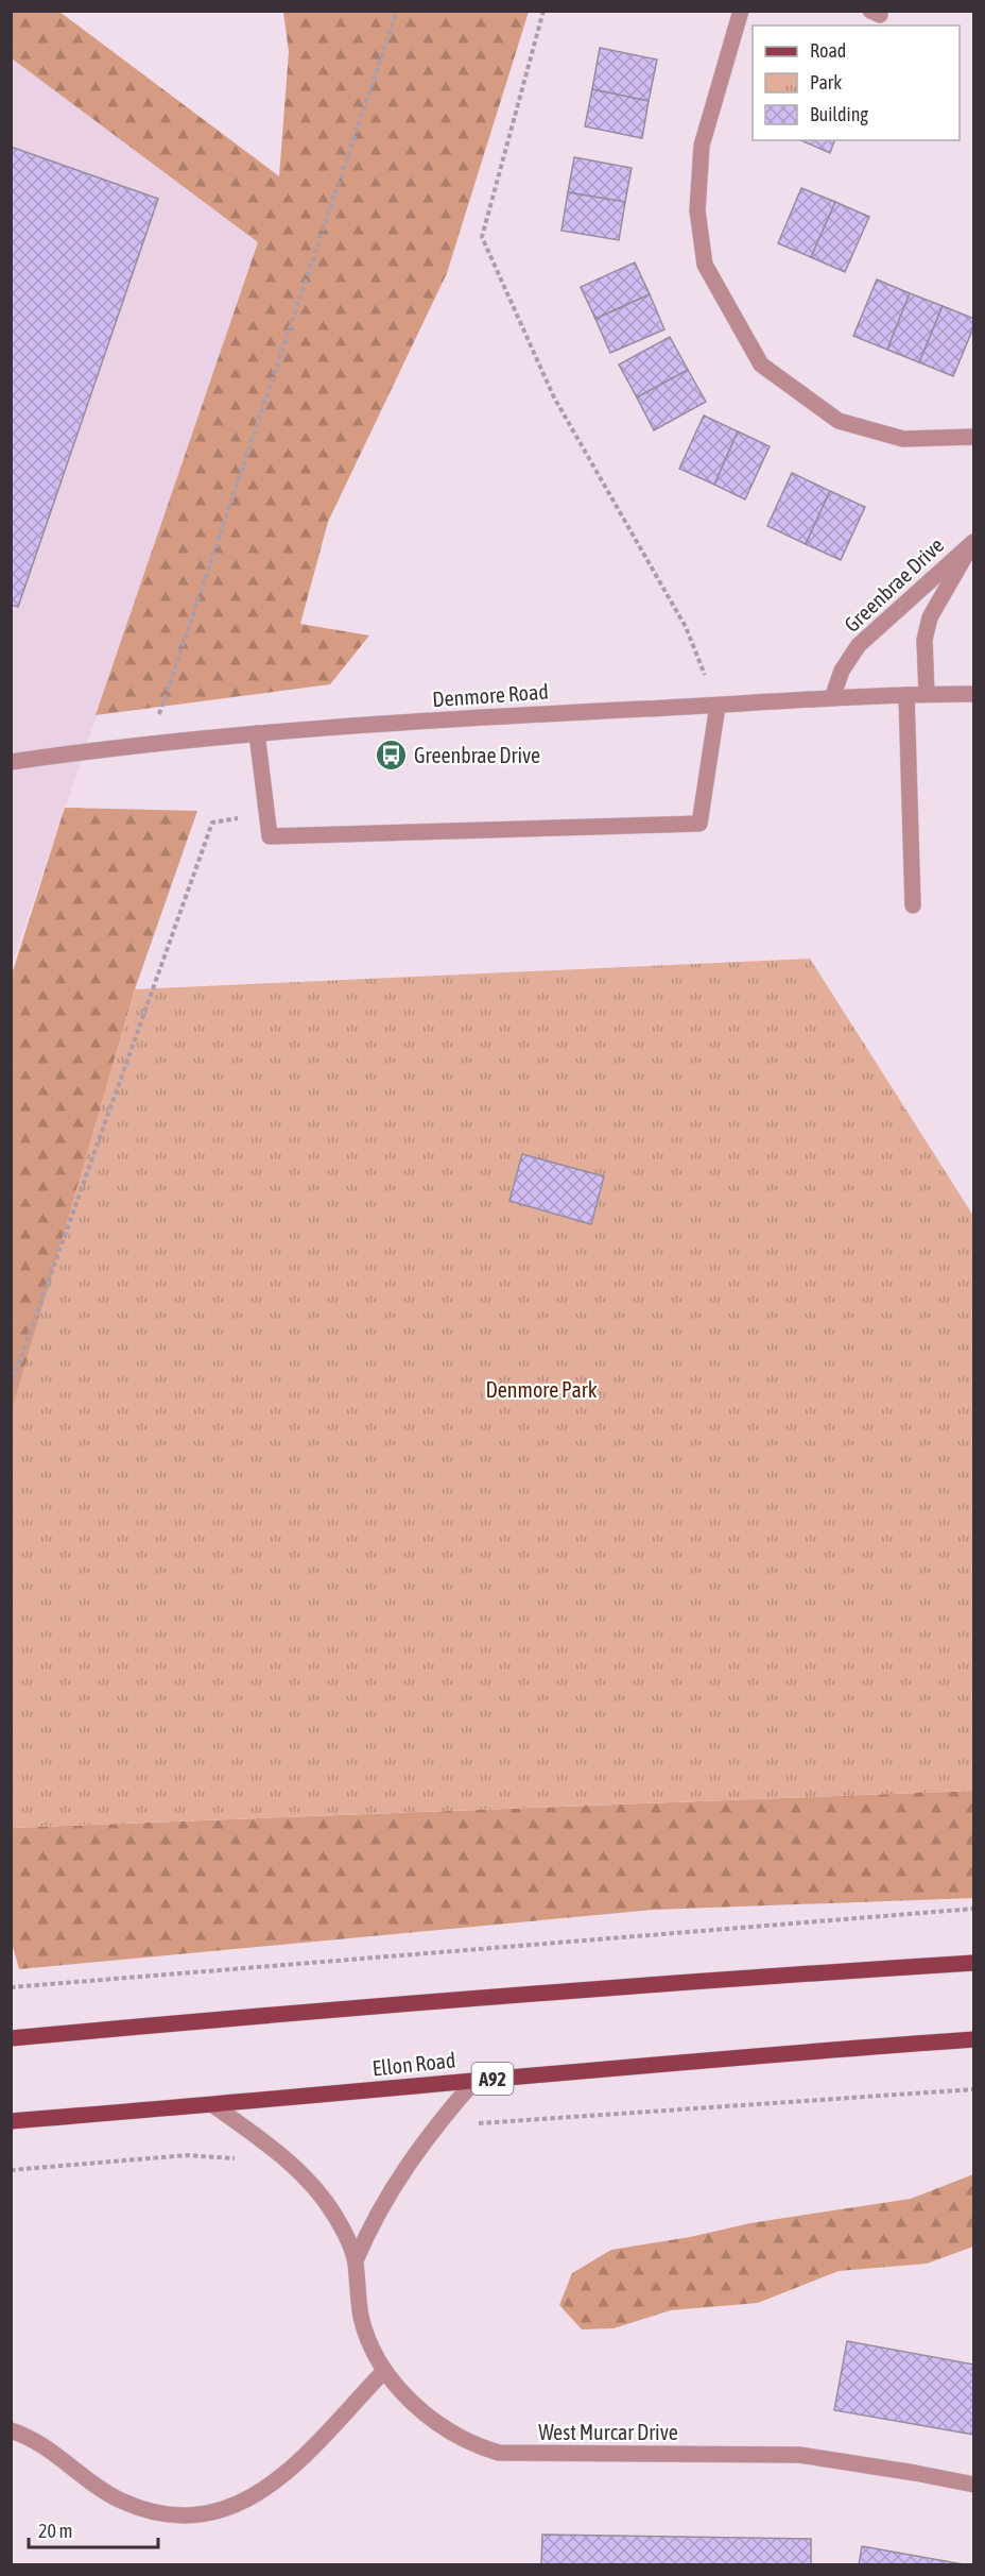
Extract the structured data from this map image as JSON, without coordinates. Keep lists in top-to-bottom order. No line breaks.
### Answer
{"streets":{"main road":["Ellon Road","A92"],"street":["Greenbrae Drive","Denmore Road","West Murcar Drive"]},"crossings":[["Greenbrae Drive","Denmore Road"],["Ellon Road","West Murcar Drive"]],"parks":["Denmore Park"],"places":{"bus stop":["Greenbrae Drive"]},"legend":["Road","Park","Building"],"scale_bar":"20 m"}
